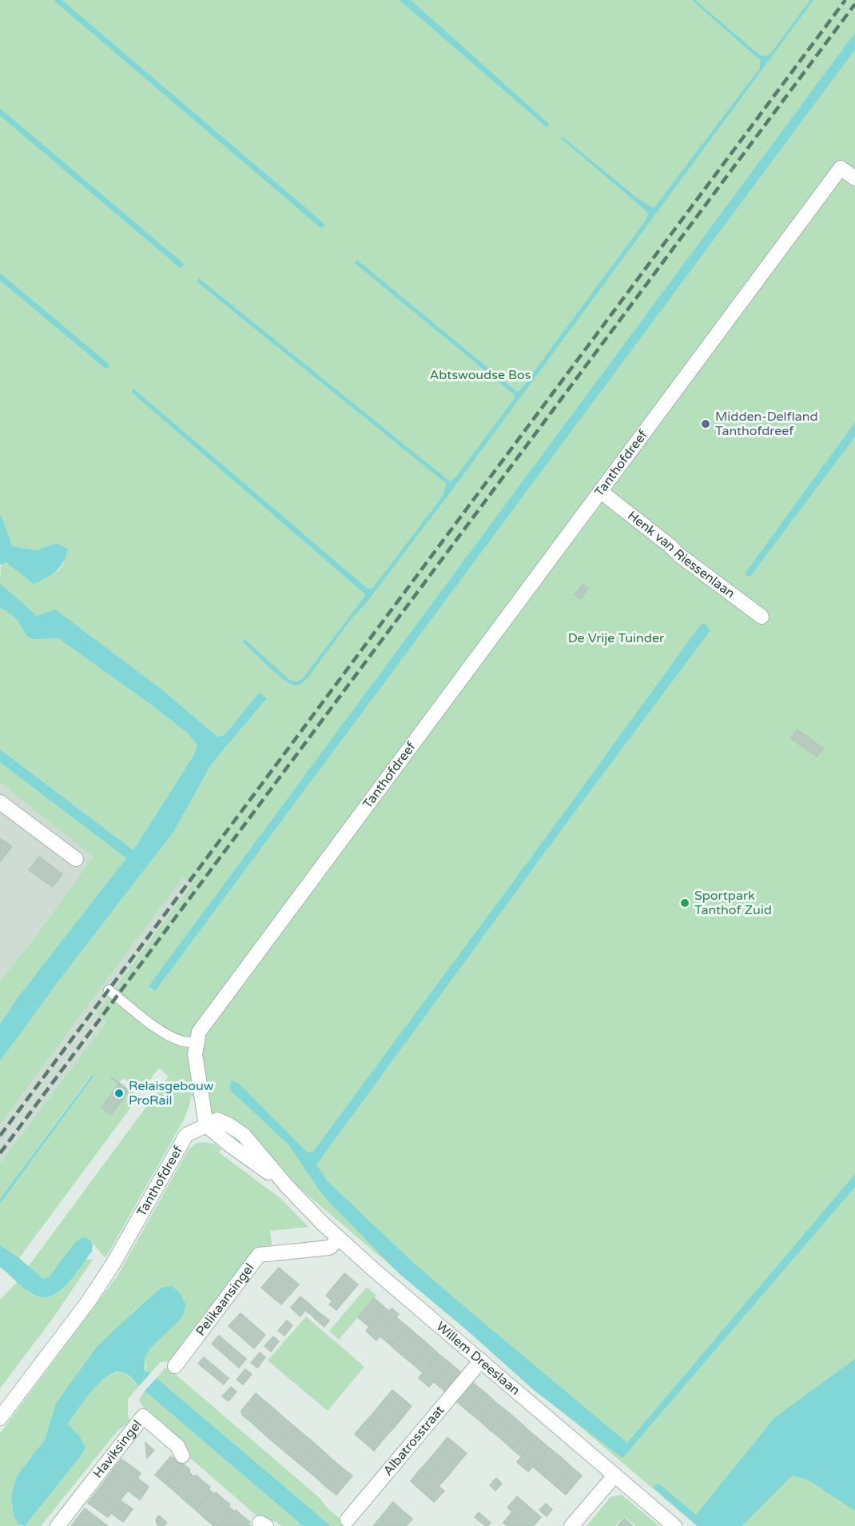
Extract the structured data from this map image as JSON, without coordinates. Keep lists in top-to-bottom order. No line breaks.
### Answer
{"streets":{"street":["Tanthofdreef","Henk van Riessenlaan","Pelikaansingel","Willem Dreeslaan","Albatrosstraat","Haviksingel"]},"crossings":[["Tanthofdreef","Henk van Riessenlaan"],["Tanthofdreef","Willem Dreeslaan"],["Pelikaansingel","Willem Dreeslaan"],["Willem Dreeslaan","Albatrosstraat"]],"parks":["Abtswoudse Bos","De Vrije Tuinder"],"places":["Midden-Delfland Tanthofdreef","Sportpark Tanthof Zuid","Relaisgebouw ProRail"]}
